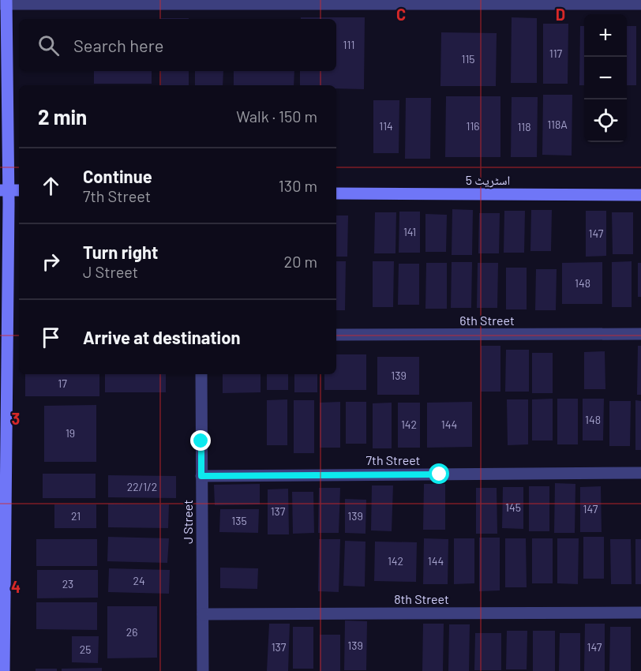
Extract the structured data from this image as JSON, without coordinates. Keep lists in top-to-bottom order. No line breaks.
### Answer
{"streets":{"street":["اسٹریٹ 5","6th Street","7th Street","J Street","8th Street"]},"crossings":[["7th Street","J Street"],["J Street","8th Street"]],"house_numbers":["111","117","115","118A","114","116","118","141","147","148","139","17","148","142","144","19","22/1/2","145","147","137","21","139","135","142","144","24","23","26","139","137","147","25"],"page":{"map_buttons":["+","−"],"search":"Search here","heading":["2 min","Walk · 150 m"],"list":[["Continue","7th Street","130 m"],["Turn right","J Street","20 m"],"Arrive at destination"]},"grid":{"columns":["C","D"],"rows":["3","4"]}}
